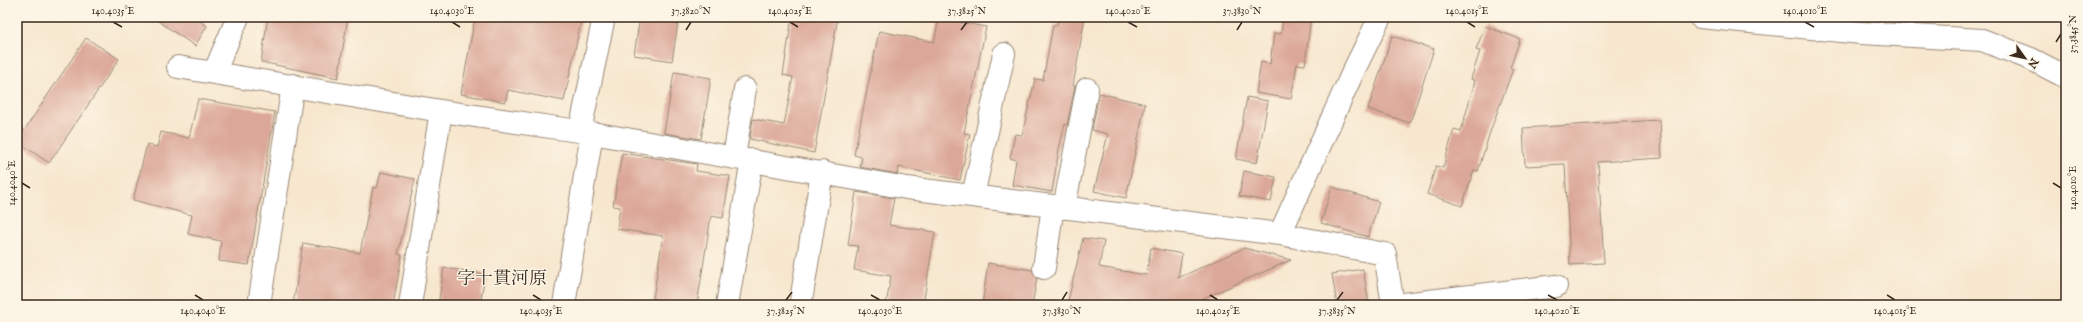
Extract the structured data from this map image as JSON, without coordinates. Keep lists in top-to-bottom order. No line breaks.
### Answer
{"districts":["字十貫河原"],"north":"bottom right","coordinates":["140.4035°E","140.4030°E","37.3820°N","140.4025°E","37.3825°N","140.4020°E","37.3830°N","140.4015°E","140.4010°E","37.3845°N","140.4040°E","37.3835°N"]}
